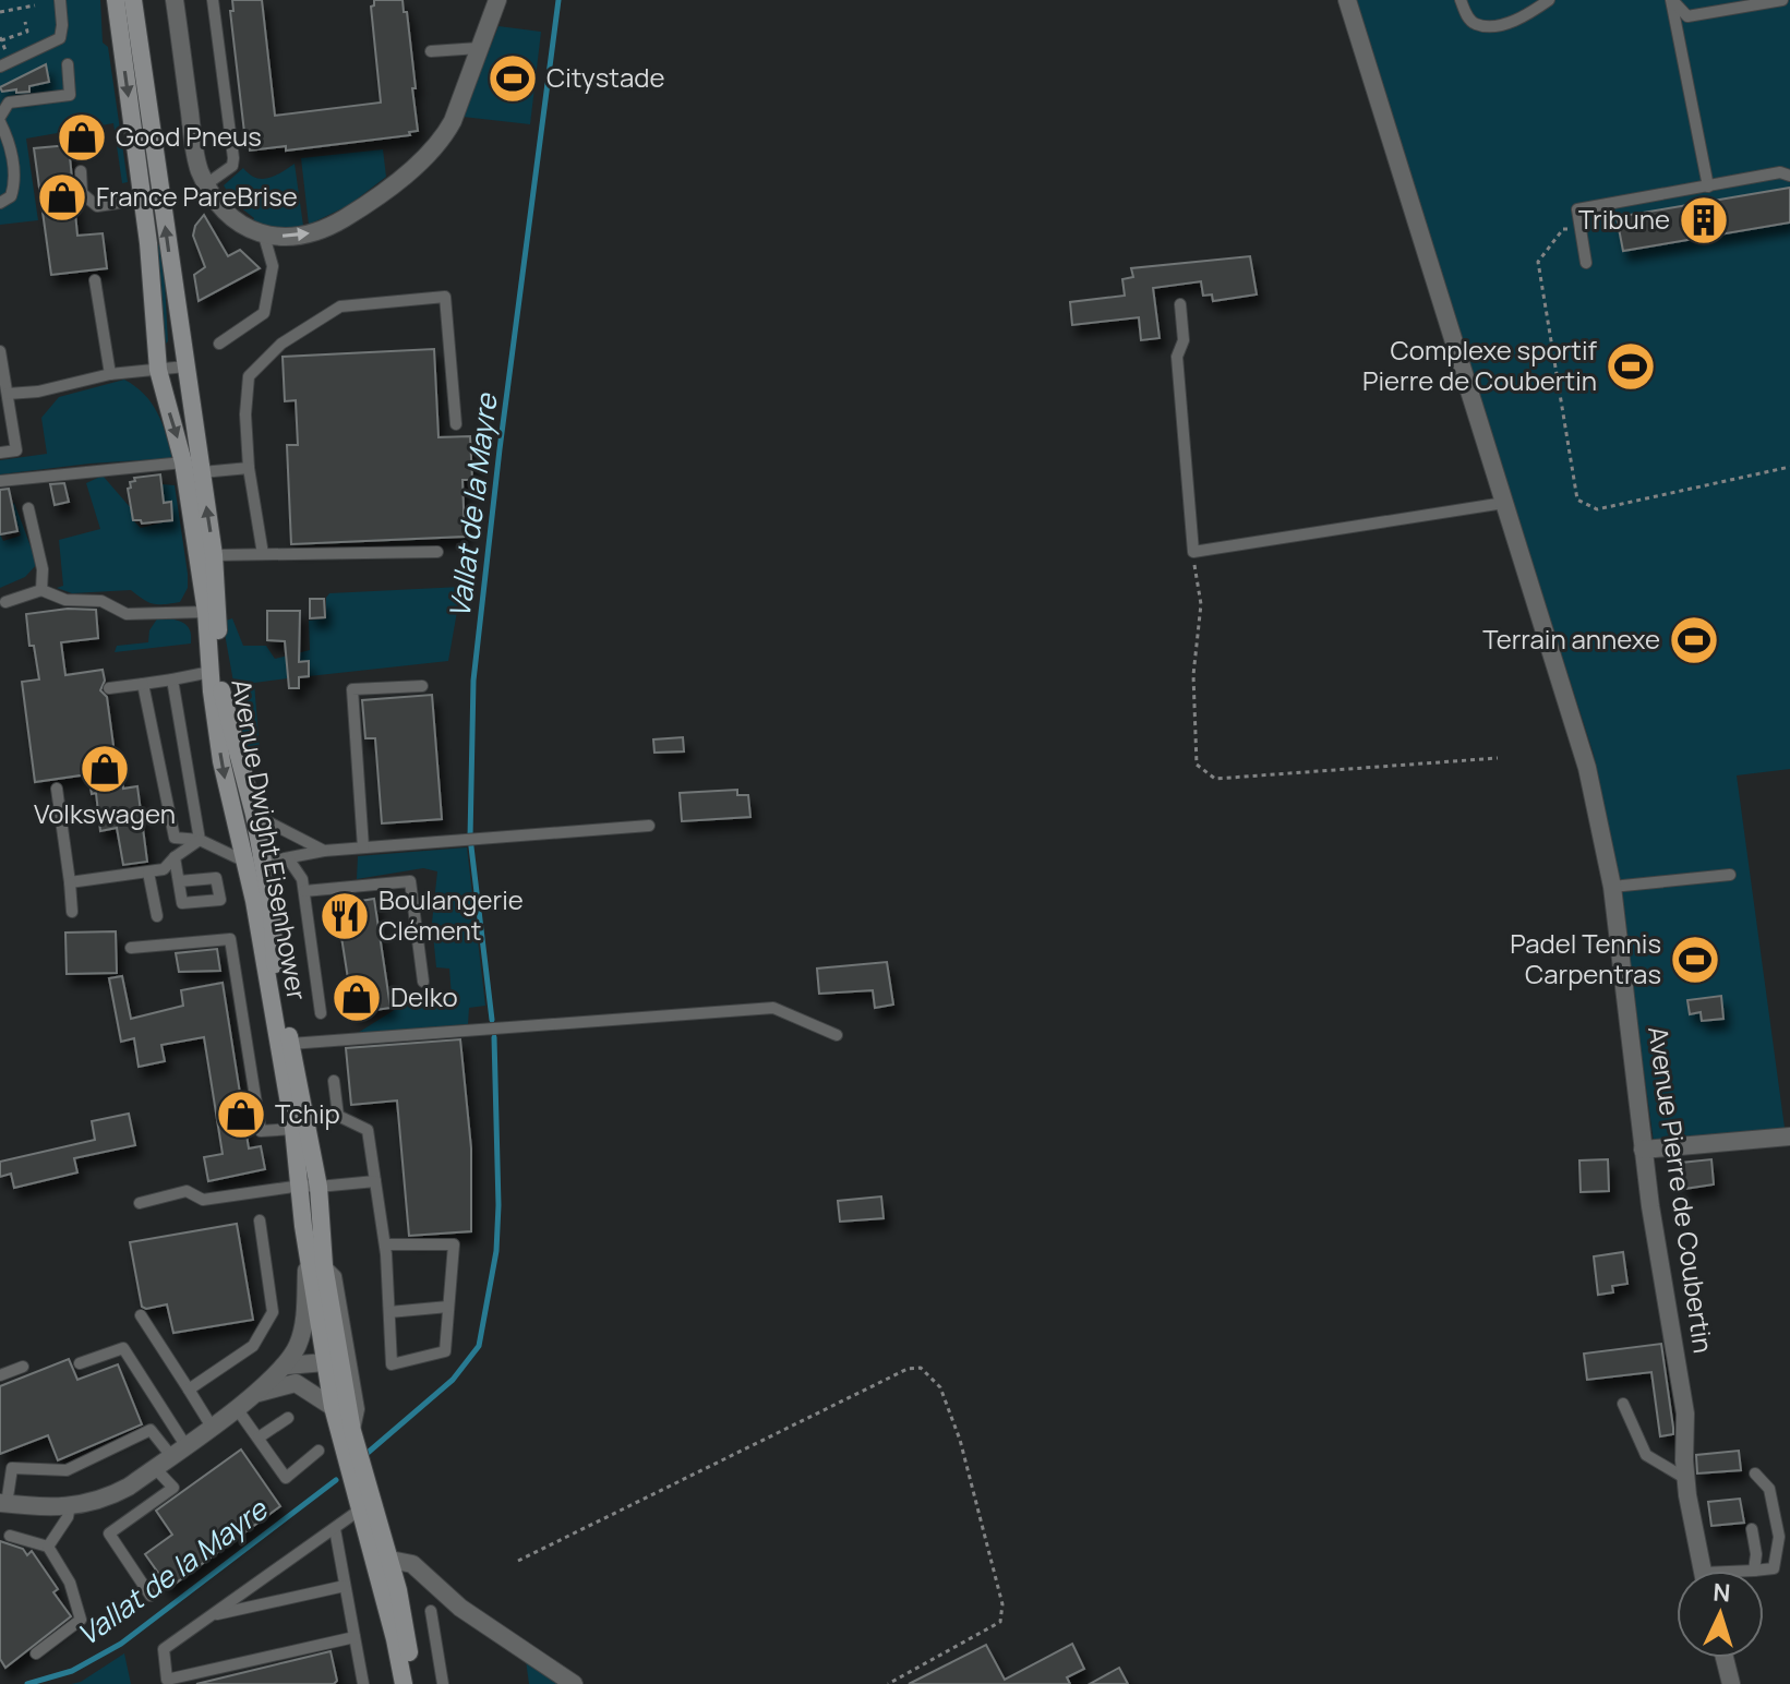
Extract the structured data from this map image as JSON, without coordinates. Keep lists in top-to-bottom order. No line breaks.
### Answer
{"streets":{"main road":["Avenue Dwight Eisenhower"],"street":["Avenue Pierre de Coubertin"]},"water":["Vallat de la Mayre"],"places":{"sports":["Citystade","Complexe sportif Pierre de Coubertin","Terrain annexe","Padel Tennis Carpentras"],"shop":["Good Pneus","France PareBrise","Volkswagen","Delko","Tchip"],"building":["Tribune"],"restaurant":["Boulangerie Clément"]},"north":"top"}
